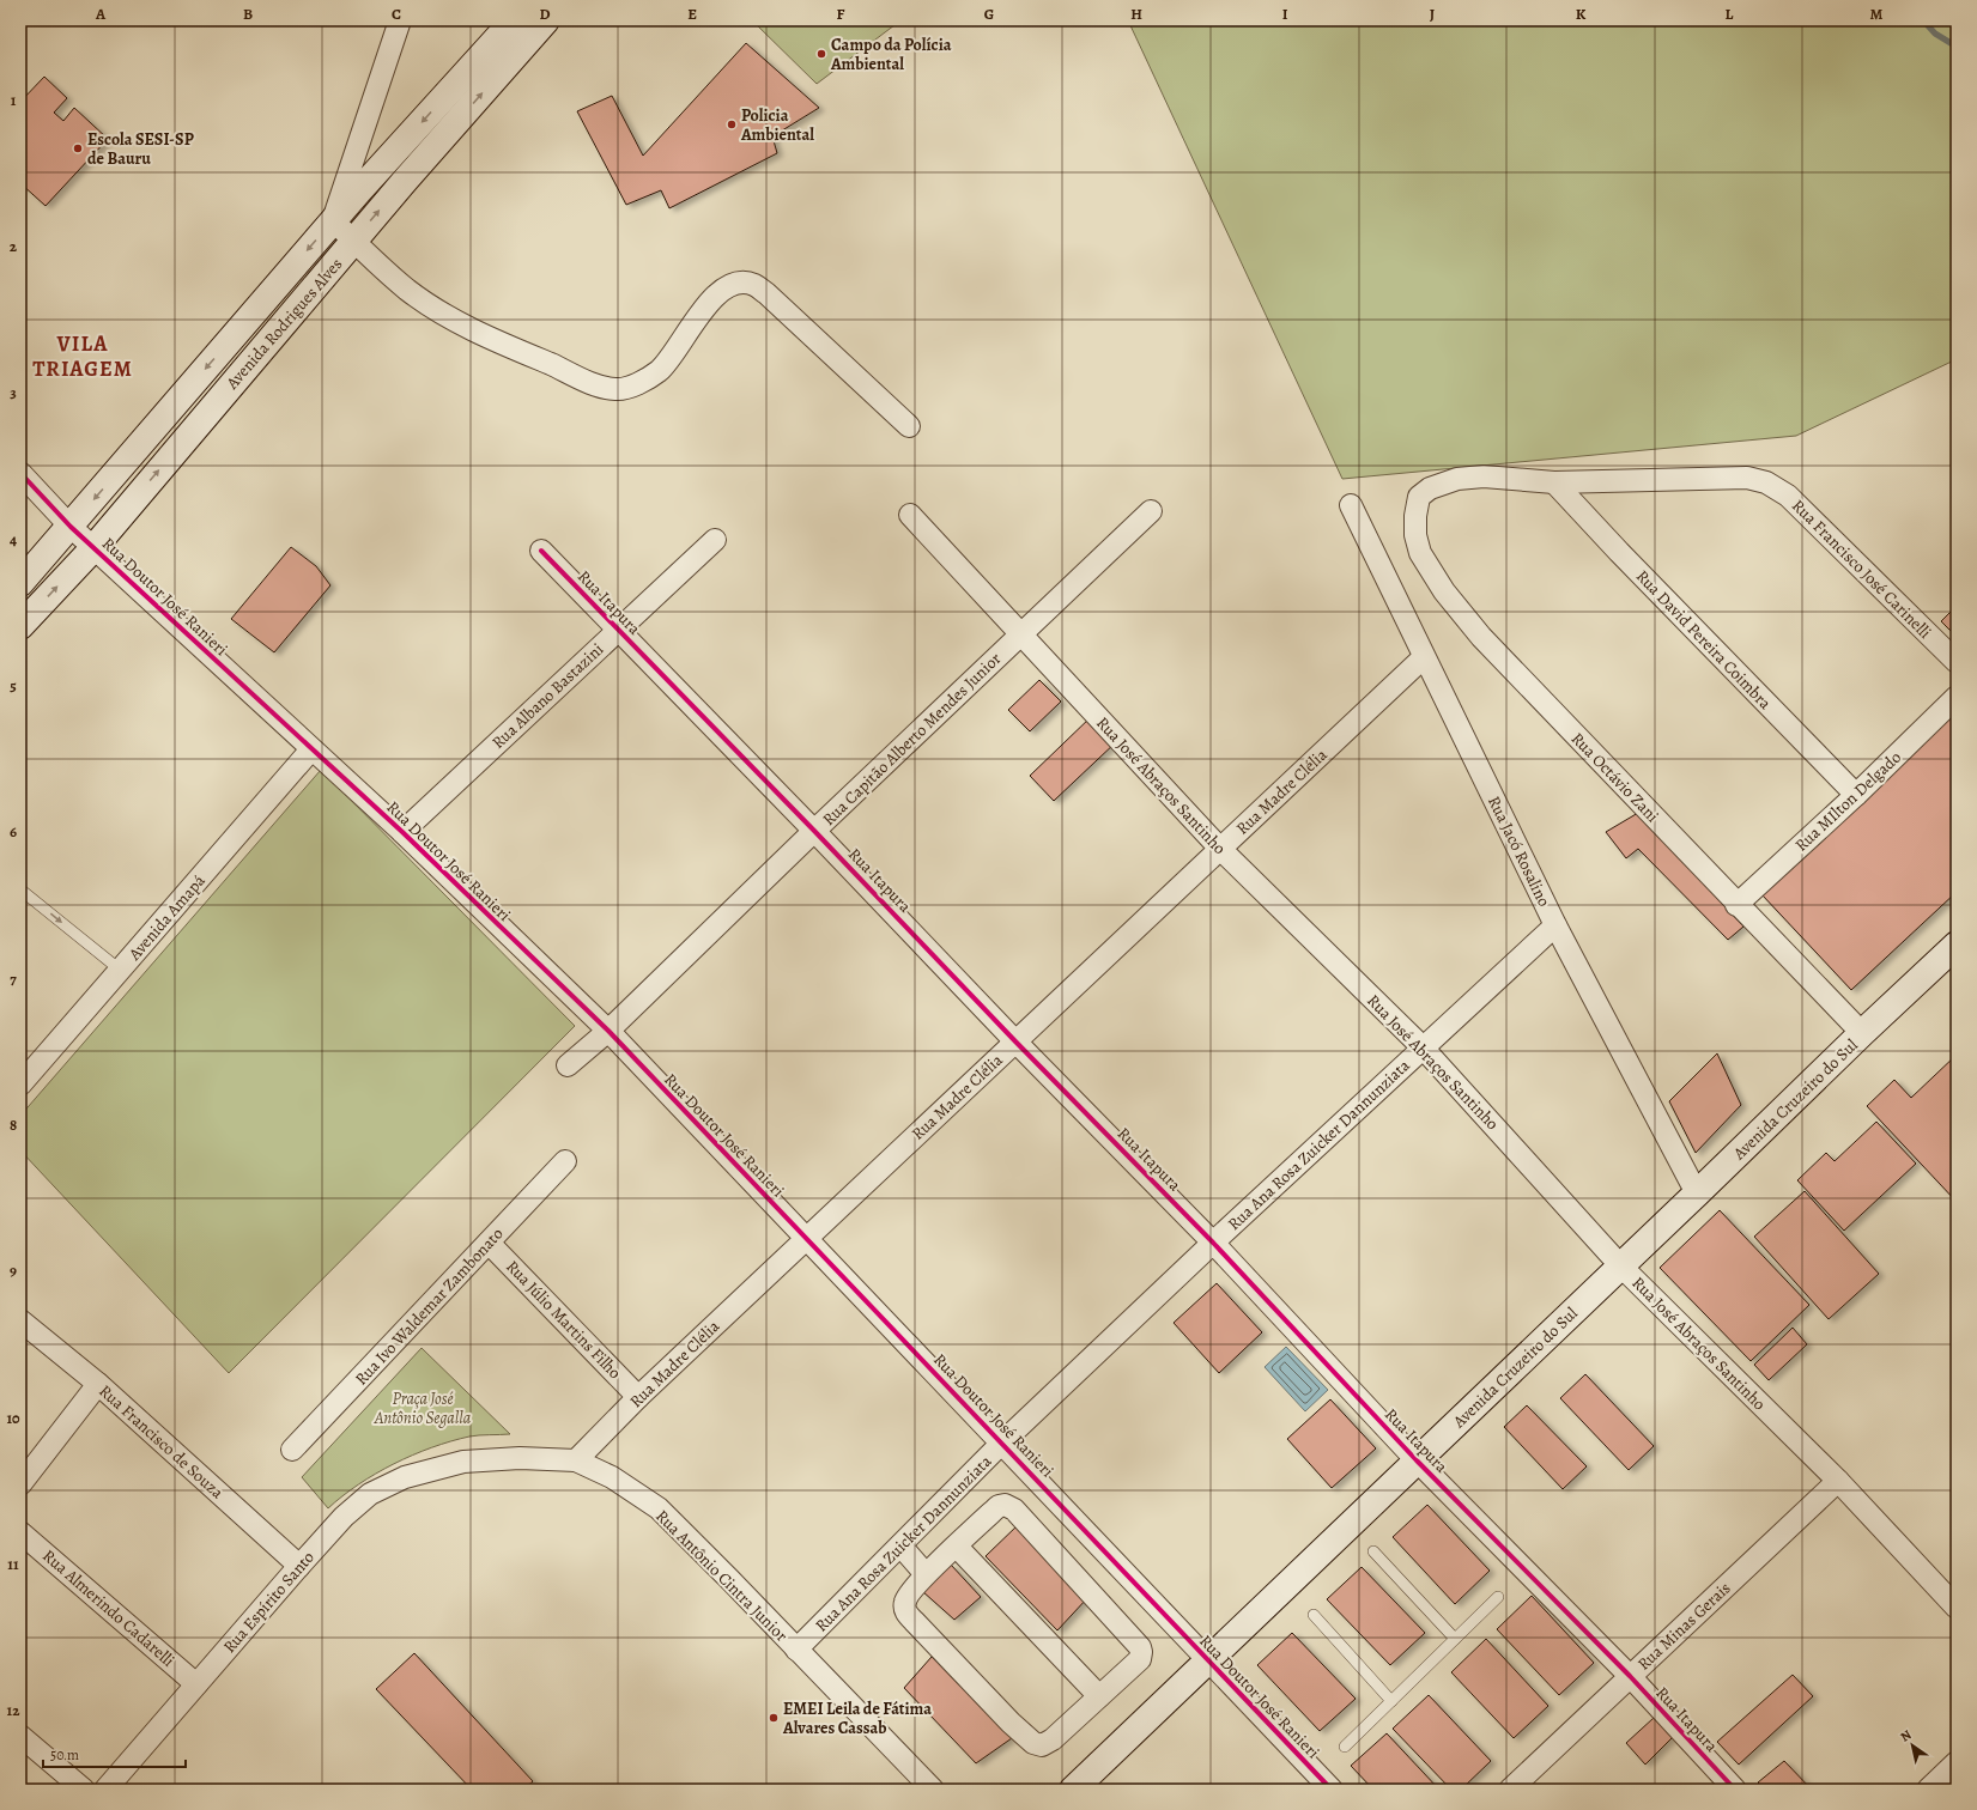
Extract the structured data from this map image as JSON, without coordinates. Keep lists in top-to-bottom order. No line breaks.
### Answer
{"streets":{"main road":["Avenida Rodrigues Alves","Avenida Cruzeiro do Sul"],"street":["Rua Francisco José Carinelli","Rua Doutor José Ranieri","Rua Itapura","Rua David Pereira Coimbra","Rua Albano Bastazini","Rua Capitão Alberto Mendes Junior","Rua Octávio Zani","Rua José Abraços Santinho","Rua Madre Clélia","Rua MIlton Delgado","Rua Jacó Rosalino","Avenida Amapá","Rua Ana Rosa Zuicker Dannunziata","Rua Ivo Waldemar Zambonato","Rua Júlio Martins Filho","Rua Francisco de Souza","Rua Antônio Cintra Junior","Rua Espírito Santo","Rua Almerindo Cadarelli","Rua Minas Gerais"]},"crossings":[["Avenida Rodrigues Alves","Rua Doutor José Ranieri"],["Rua Francisco José Carinelli","Rua David Pereira Coimbra"],["Rua Francisco José Carinelli","Rua Octávio Zani"],["Rua Doutor José Ranieri","Rua Albano Bastazini"],["Rua Doutor José Ranieri","Rua Capitão Alberto Mendes Junior"],["Rua Doutor José Ranieri","Rua Madre Clélia"],["Rua Doutor José Ranieri","Avenida Amapá"],["Rua Doutor José Ranieri","Avenida Cruzeiro do Sul"],["Rua Doutor José Ranieri","Rua Ana Rosa Zuicker Dannunziata"],["Rua Itapura","Rua Albano Bastazini"],["Rua Itapura","Rua Capitão Alberto Mendes Junior"],["Rua Itapura","Rua Madre Clélia"],["Rua Itapura","Avenida Cruzeiro do Sul"],["Rua Itapura","Rua Ana Rosa Zuicker Dannunziata"],["Rua Itapura","Rua Minas Gerais"],["Rua David Pereira Coimbra","Rua MIlton Delgado"],["Rua Capitão Alberto Mendes Junior","Rua José Abraços Santinho"],["Rua Octávio Zani","Rua MIlton Delgado"],["Rua Octávio Zani","Avenida Cruzeiro do Sul"],["Rua José Abraços Santinho","Rua Madre Clélia"],["Rua José Abraços Santinho","Avenida Cruzeiro do Sul"],["Rua José Abraços Santinho","Rua Ana Rosa Zuicker Dannunziata"],["Rua José Abraços Santinho","Rua Minas Gerais"],["Rua Madre Clélia","Rua Jacó Rosalino"],["Rua Madre Clélia","Rua Júlio Martins Filho"],["Rua Madre Clélia","Rua Antônio Cintra Junior"],["Rua Jacó Rosalino","Avenida Cruzeiro do Sul"],["Rua Jacó Rosalino","Rua Ana Rosa Zuicker Dannunziata"],["Rua Ana Rosa Zuicker Dannunziata","Rua Antônio Cintra Junior"],["Rua Ivo Waldemar Zambonato","Rua Júlio Martins Filho"],["Rua Francisco de Souza","Rua Espírito Santo"],["Rua Antônio Cintra Junior","Rua Espírito Santo"],["Rua Espírito Santo","Rua Almerindo Cadarelli"]],"districts":["VILA TRIAGEM"],"parks":["Praça José Antônio Segalla"],"places":["Campo da Polícia Ambiental","Policia Ambiental","Escola SESI-SP de Bauru","EMEI Leila de Fátima Alvares Cassab"],"scale_bar":"50 m","north":"top left","grid":{"columns":["A","B","C","D","E","F","G","H","I","J","K","L","M"],"rows":["1","2","3","4","5","6","7","8","9","10","11","12"]}}
